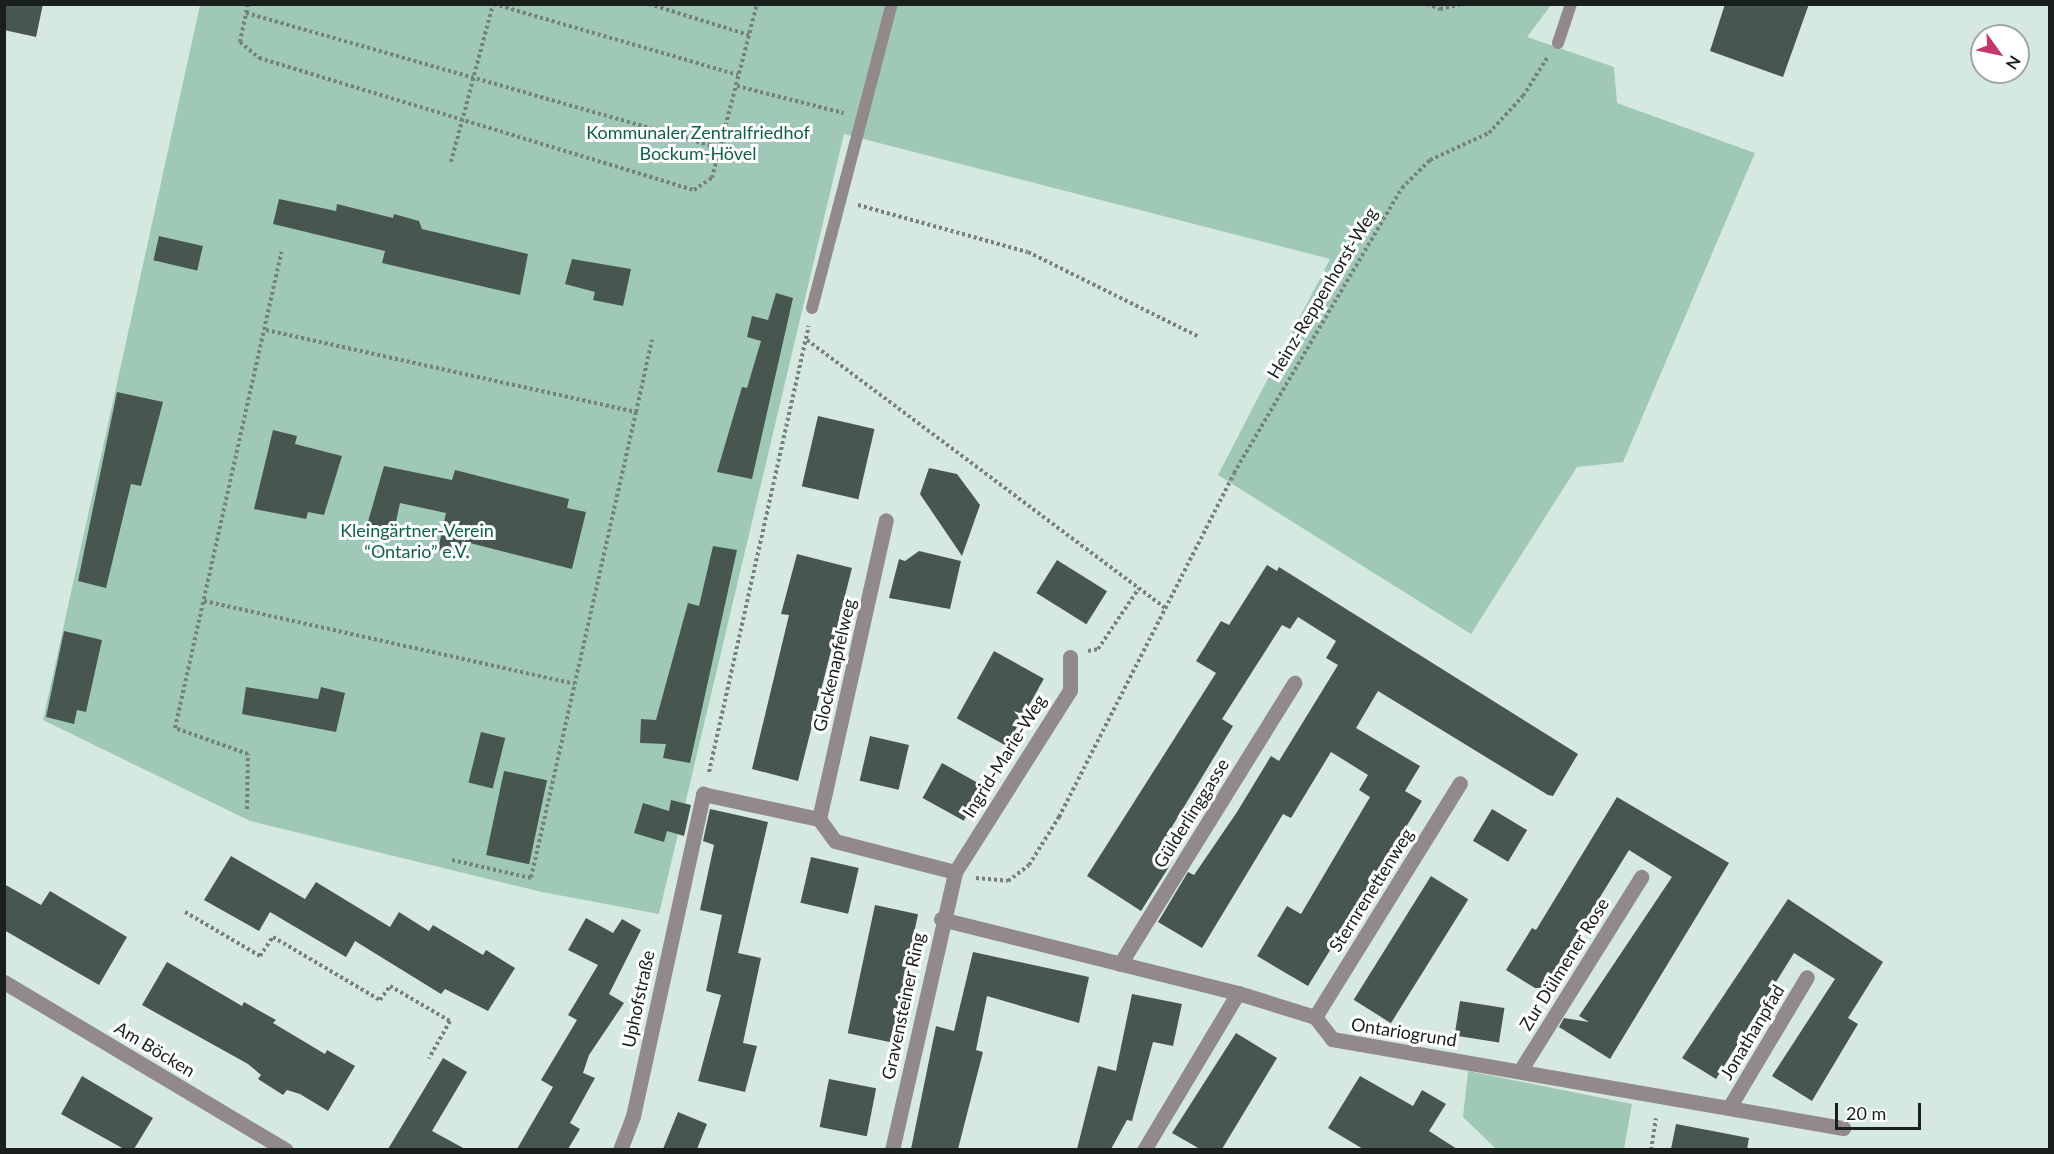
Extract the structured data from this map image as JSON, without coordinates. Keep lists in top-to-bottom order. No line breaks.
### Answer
{"streets":{"street":["Glockenapfelweg","Ingrid-Marie-Weg","Gülderlinggasse","Sternrenettenweg","Zur Dülmener Rose","Uphofstraße","Gravensteiner Ring","Ontariogrund","Jonathanpfad","Am Böcken"],"path":["Heinz-Reppenhorst-Weg"]},"crossings":[["Heinz-Reppenhorst-Weg","Ingrid-Marie-Weg"],["Heinz-Reppenhorst-Weg","Gravensteiner Ring"],["Ingrid-Marie-Weg","Gravensteiner Ring"],["Sternrenettenweg","Ontariogrund"],["Zur Dülmener Rose","Ontariogrund"],["Ontariogrund","Jonathanpfad"]],"parks":["Kommunaler Zentralfriedhof Bockum-Hövel","Kleingärtner-Verein “Ontario” e.V."],"scale_bar":"20 m","north":"bottom right"}
